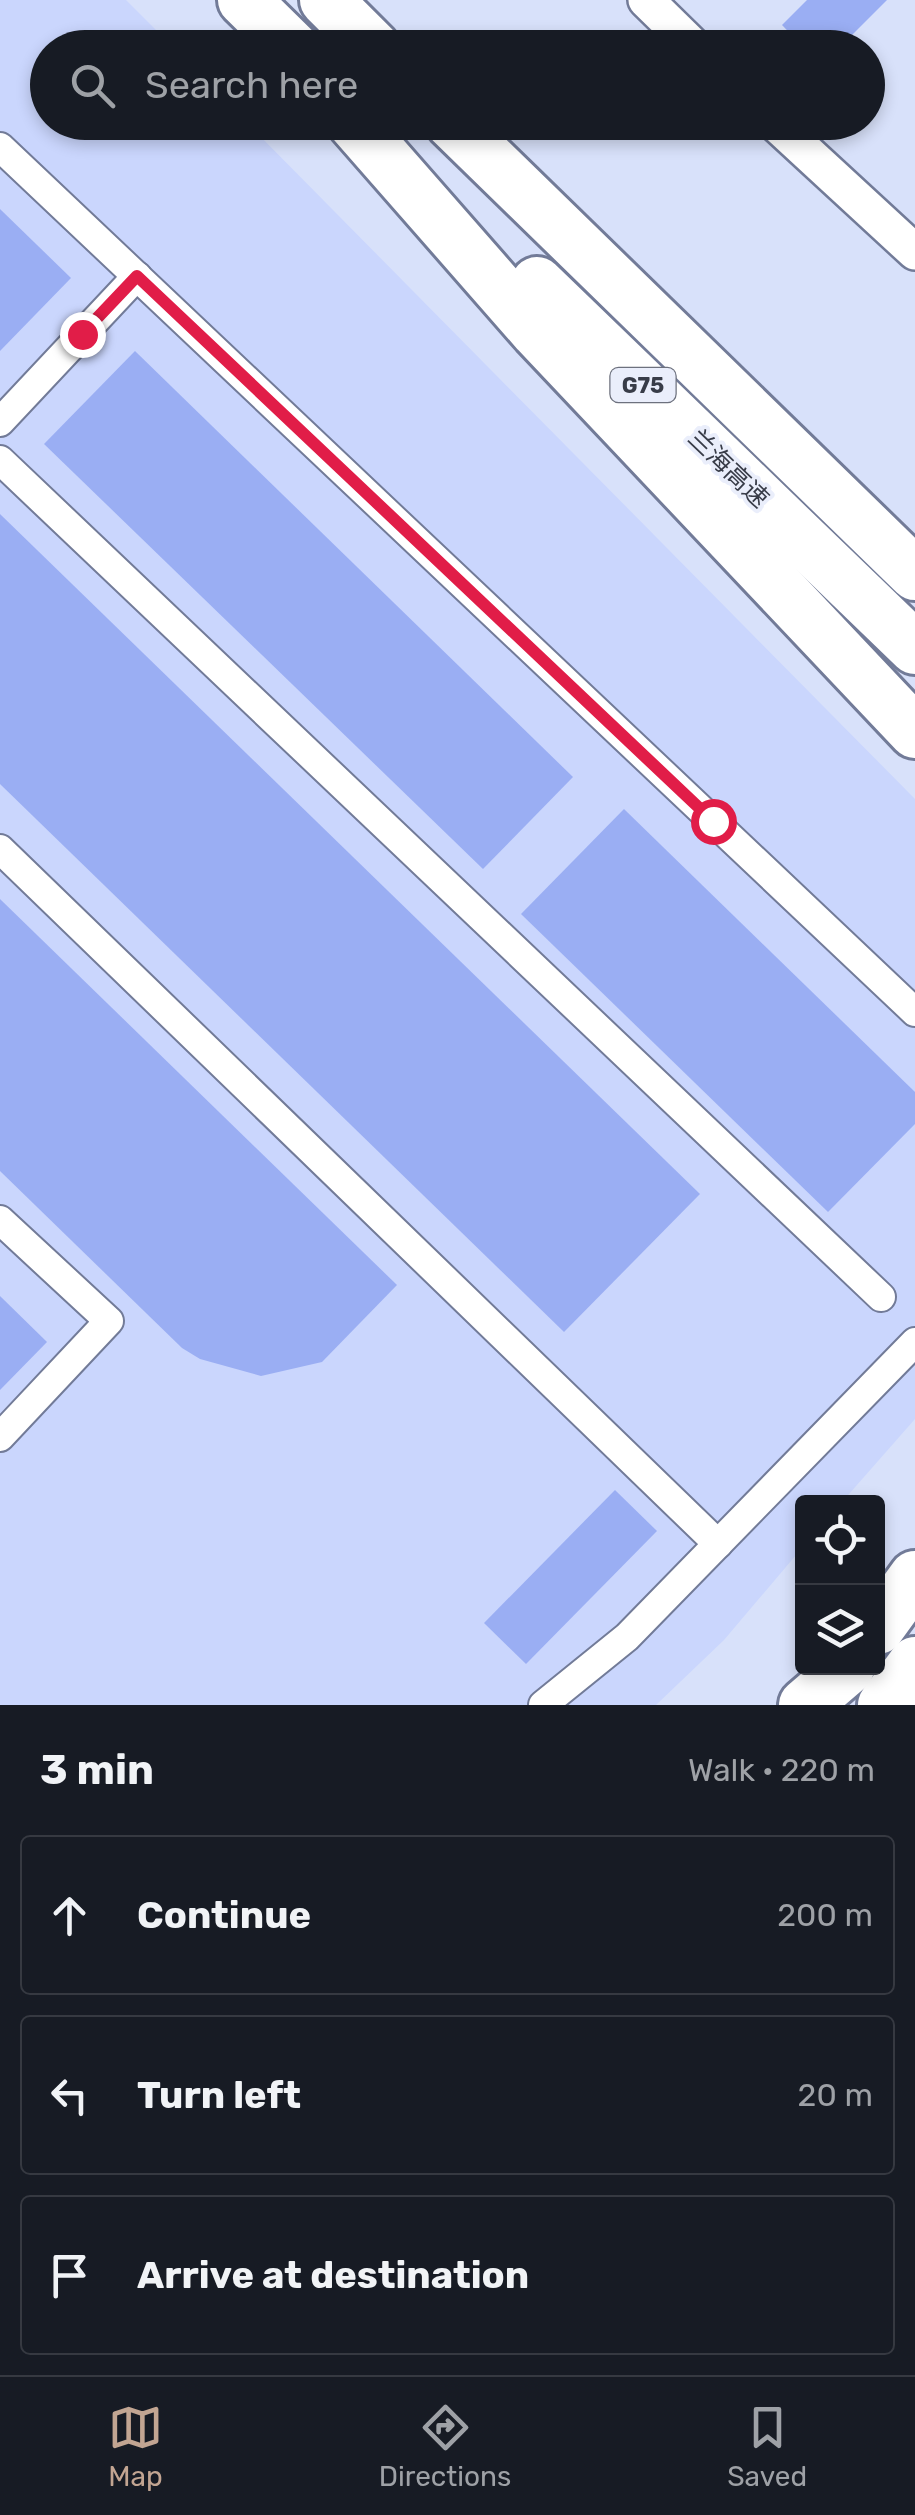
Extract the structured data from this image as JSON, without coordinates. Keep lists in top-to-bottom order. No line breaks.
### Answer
{"streets":{"highway":["G75","兰海高速"]},"page":{"search":"Search here","heading":["3 min","Walk · 220 m"],"list":[["Continue","200 m"],["Turn left","20 m"],"Arrive at destination"],"nav":["Map","Directions","Saved"]}}
